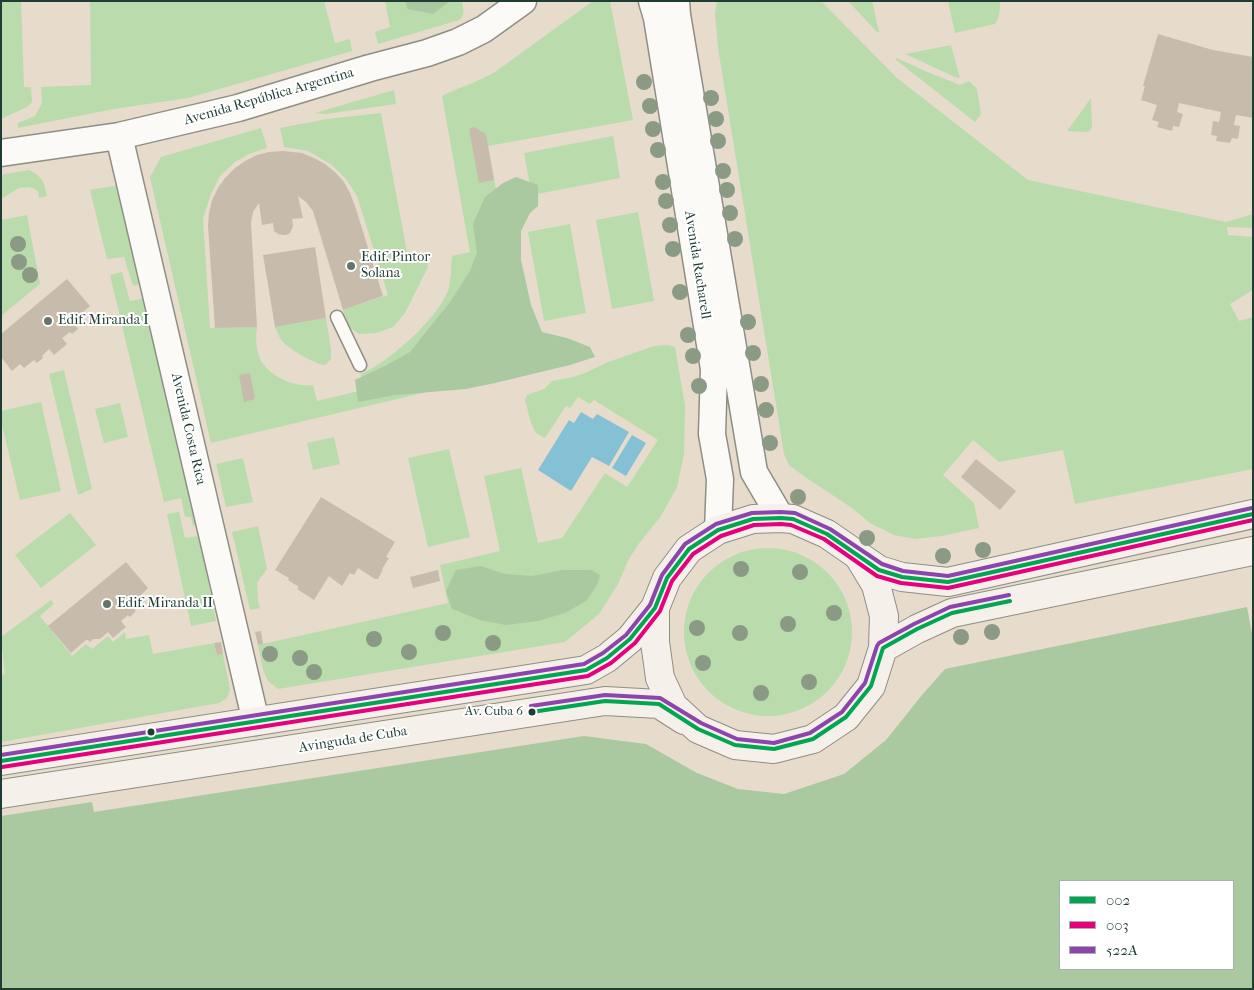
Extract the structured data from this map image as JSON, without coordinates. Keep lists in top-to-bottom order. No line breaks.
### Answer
{"streets":{"main road":["Avinguda de Cuba"],"street":["Avenida República Argentina","Avenida Racharell","Avenida Costa Rica"]},"crossings":[["Avenida República Argentina","Avenida Costa Rica"]],"places":["Edif. Pintor Solana","Edif. Miranda I","Edif. Miranda II","Av. Cuba 6"],"lines":["transit line 522A","transit line 002","transit line 003"],"legend":["002","003","522A"]}
